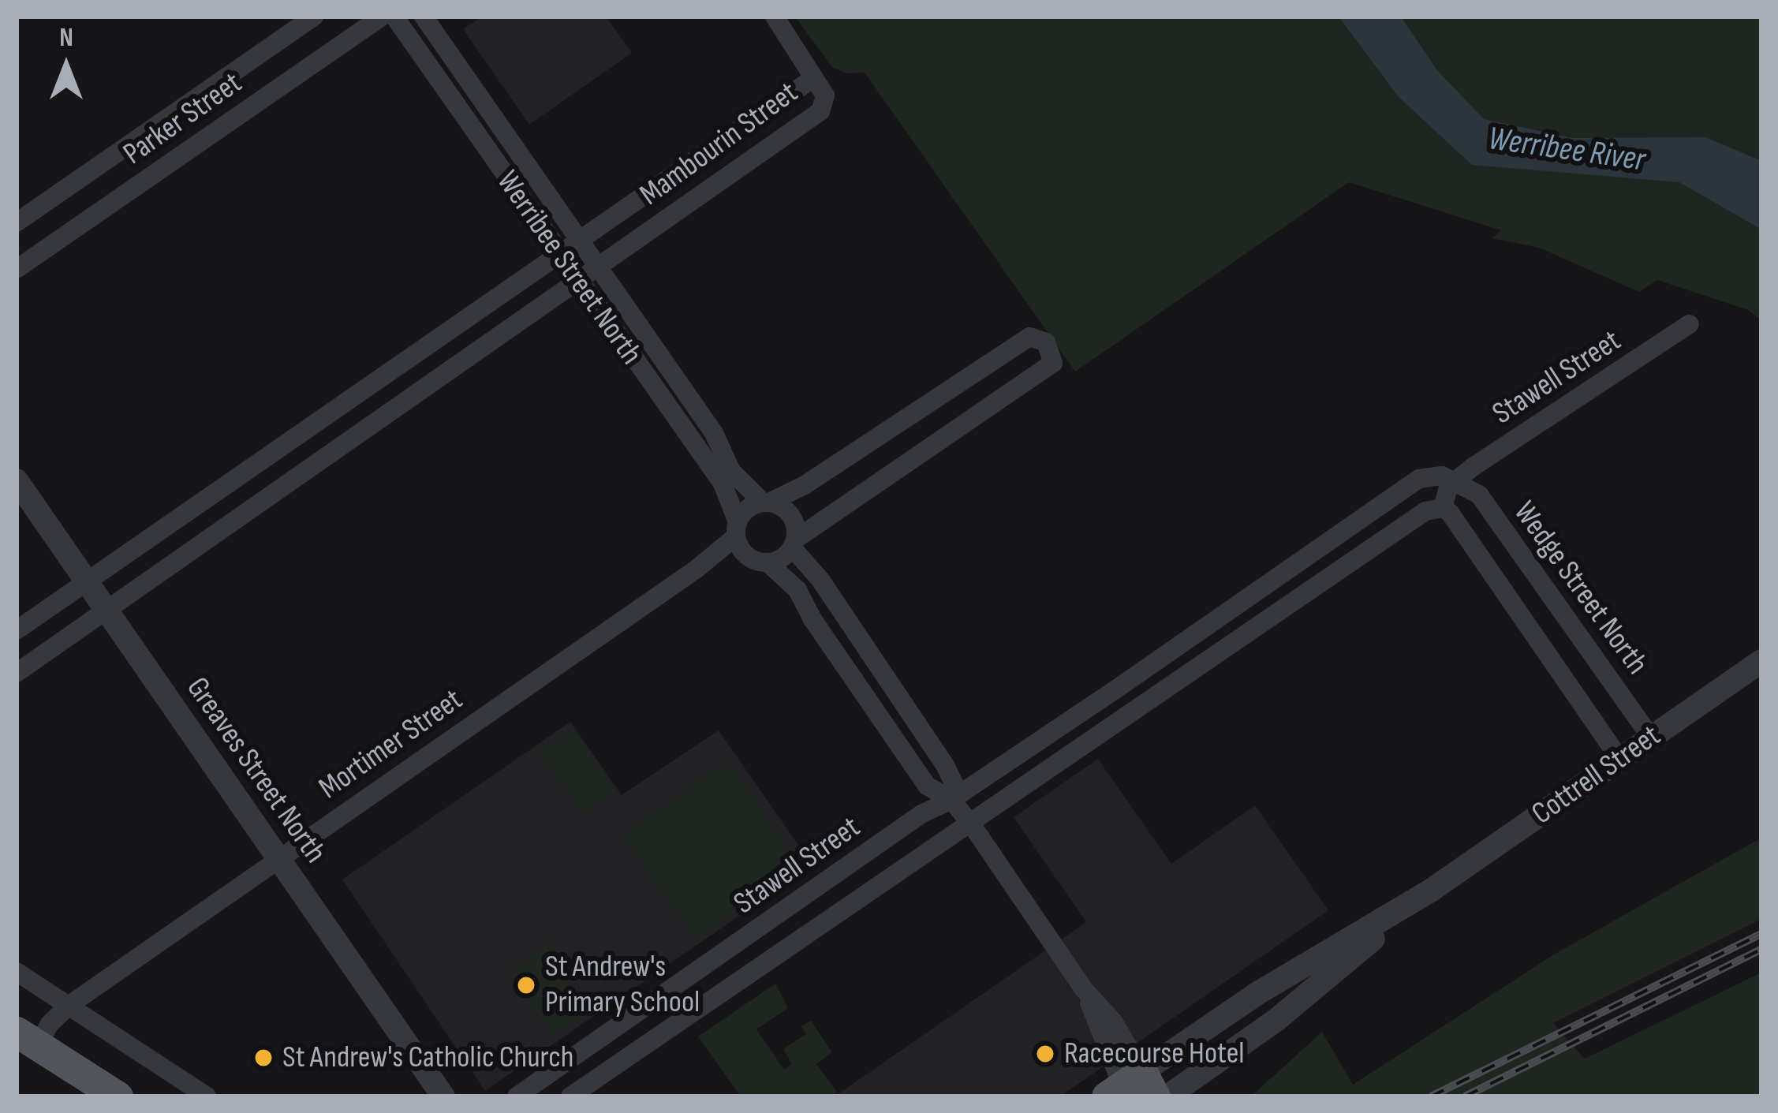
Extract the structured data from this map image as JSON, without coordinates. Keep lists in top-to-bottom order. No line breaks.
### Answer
{"streets":{"street":["Parker Street","Mambourin Street","Werribee Street North","Stawell Street","Wedge Street North","Mortimer Street","Greaves Street North","Cottrell Street"]},"crossings":[["Mambourin Street","Werribee Street North"],["Mambourin Street","Greaves Street North"],["Werribee Street North","Mortimer Street"],["Stawell Street","Wedge Street North"],["Wedge Street North","Cottrell Street"],["Mortimer Street","Greaves Street North"]],"water":["Werribee River"],"places":["St Andrew's Primary School","Racecourse Hotel","St Andrew's Catholic Church"],"north":"top"}
